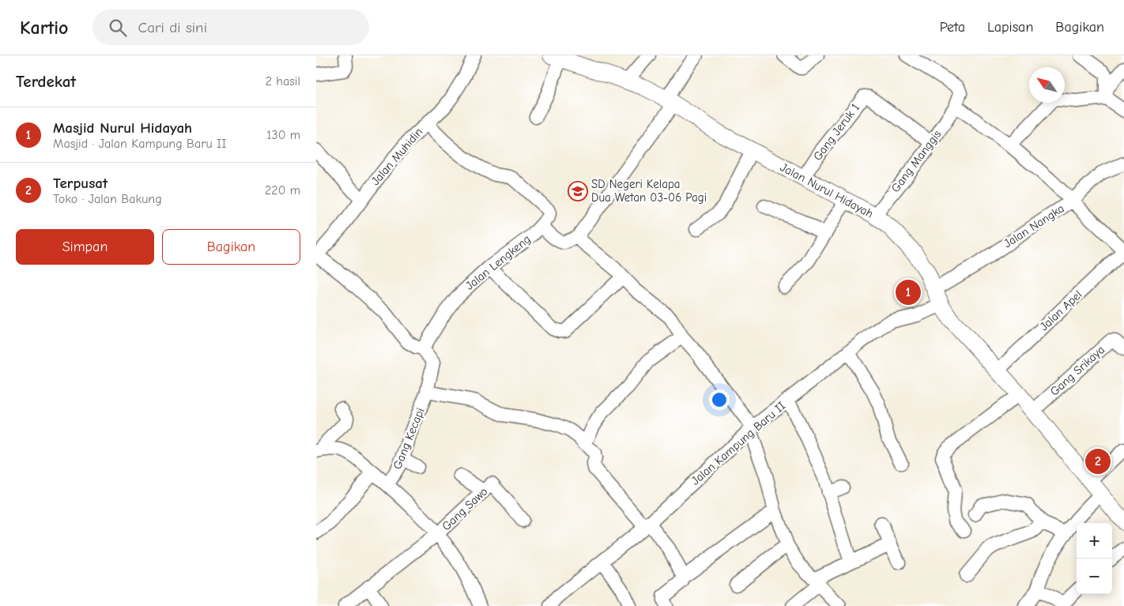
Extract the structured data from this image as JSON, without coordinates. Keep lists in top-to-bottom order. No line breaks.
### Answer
{"streets":{"street":["Gang Jeruk 1","Jalan Muhidin","Gang Manggis","Jalan Nurul Hidayah","Jalan Nangka","Jalan Lengkeng","Jalan Apel","Gang Srikaya","Gang Kecapi","Jalan Kampung Baru II","Gang Sawo"]},"crossings":[["Gang Jeruk 1","Gang Manggis"],["Gang Jeruk 1","Jalan Nurul Hidayah"],["Gang Manggis","Jalan Nurul Hidayah"],["Jalan Nurul Hidayah","Jalan Nangka"],["Jalan Nurul Hidayah","Jalan Apel"],["Jalan Nurul Hidayah","Gang Srikaya"],["Jalan Nurul Hidayah","Jalan Kampung Baru II"],["Jalan Nangka","Jalan Apel"],["Jalan Lengkeng","Gang Kecapi"]],"places":{"school or university":["SD Negeri Kelapa Dua Wetan 03-06 Pagi"]},"north":"top left","page":{"header":"Kartio","search":"Cari di sini","nav":["Peta","Lapisan","Bagikan"],"heading":["Terdekat","2 hasil"],"list":[{"mark":"1","name":"Masjid Nurul Hidayah","note":"Masjid · Jalan Kampung Baru II","value":"130 m"},{"mark":"2","name":"Terpusat","note":"Toko · Jalan Bakung","value":"220 m"}],"buttons":["Simpan","Bagikan"],"pins":["1","2"],"map_buttons":["+","−"]}}
